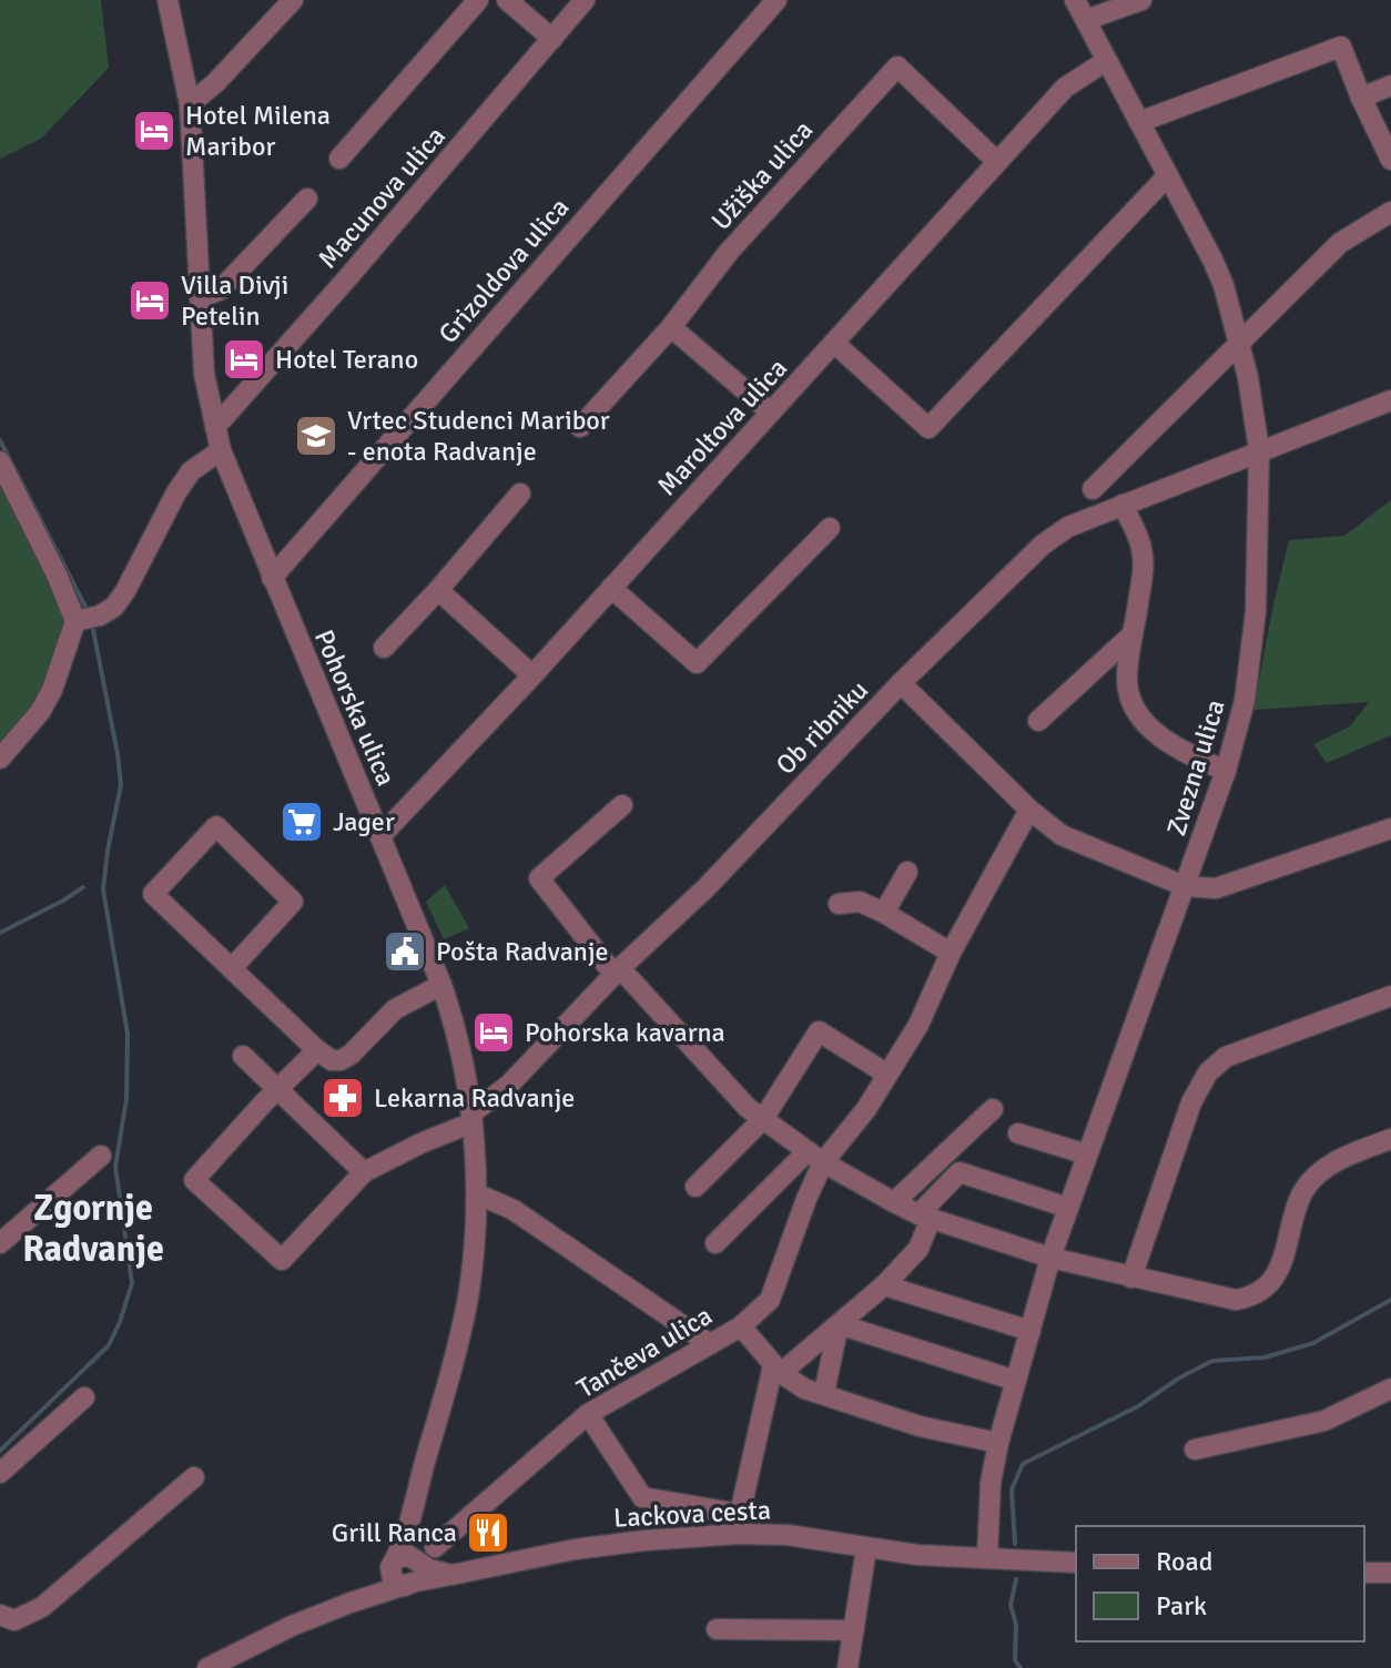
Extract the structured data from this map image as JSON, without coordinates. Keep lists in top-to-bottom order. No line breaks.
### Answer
{"streets":{"street":["Užiška ulica","Macunova ulica","Grizoldova ulica","Maroltova ulica","Pohorska ulica","Ob ribniku","Zvezna ulica","Tančeva ulica","Lackova cesta"]},"crossings":[["Užiška ulica","Maroltova ulica"],["Macunova ulica","Pohorska ulica"],["Grizoldova ulica","Pohorska ulica"],["Maroltova ulica","Pohorska ulica"],["Maroltova ulica","Zvezna ulica"],["Pohorska ulica","Ob ribniku"],["Pohorska ulica","Lackova cesta"],["Ob ribniku","Zvezna ulica"],["Zvezna ulica","Lackova cesta"]],"districts":["Zgornje Radvanje"],"places":{"hotel":["Hotel Milena Maribor","Villa Divji Petelin","Hotel Terano","Pohorska kavarna"],"school or university":["Vrtec Studenci Maribor - enota Radvanje"],"supermarket":["Jager"],"public building":["Pošta Radvanje"],"pharmacy":["Lekarna Radvanje"],"restaurant":["Grill Ranca"]},"legend":["Road","Park"]}
